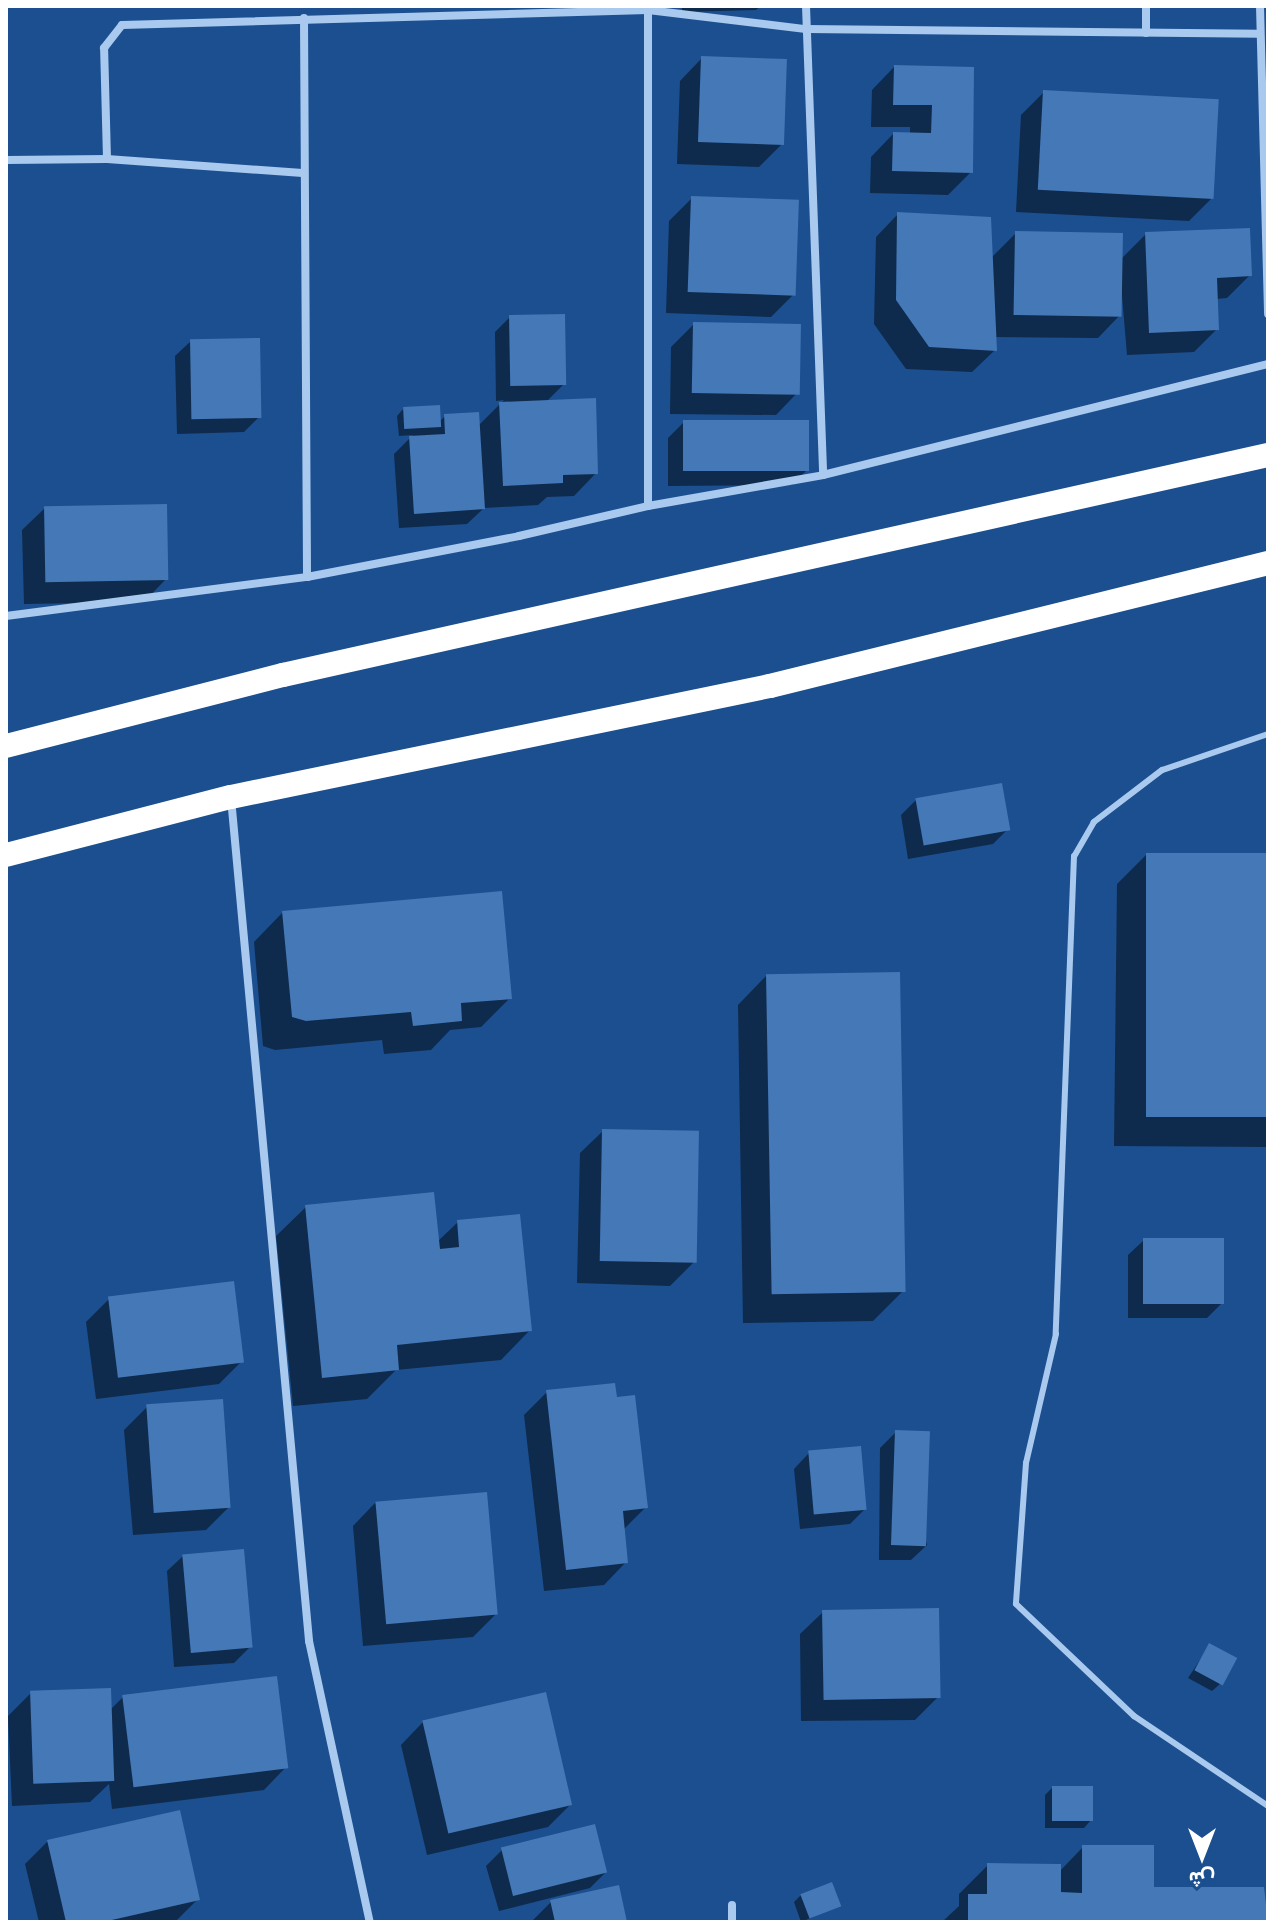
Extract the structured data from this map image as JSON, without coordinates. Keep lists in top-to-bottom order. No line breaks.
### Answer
{"north":"bottom"}
